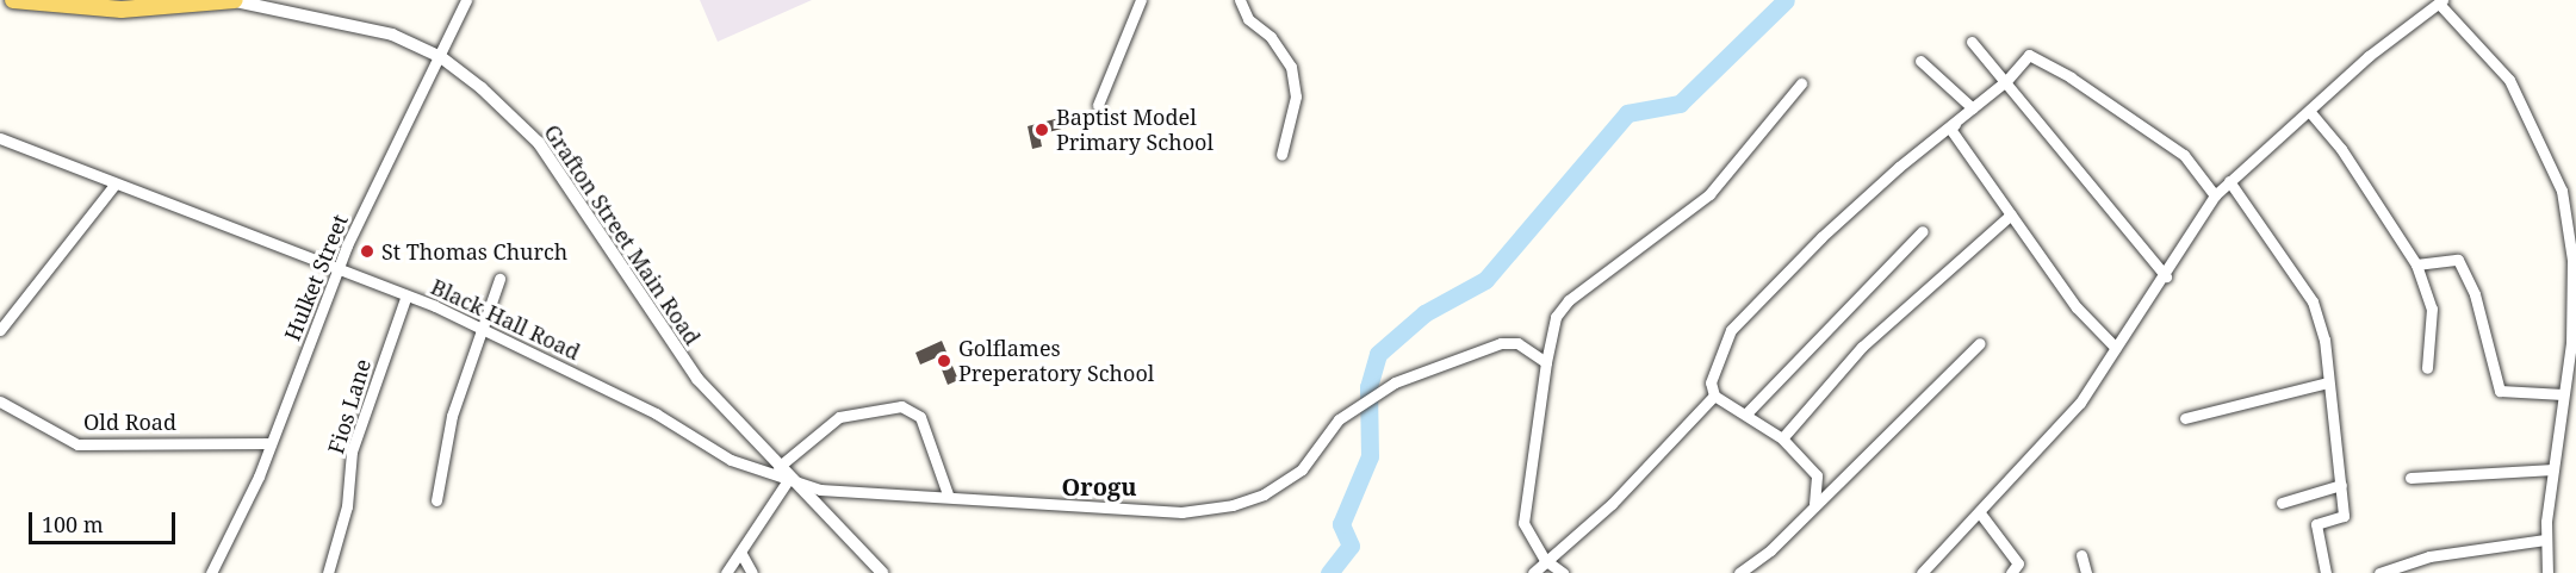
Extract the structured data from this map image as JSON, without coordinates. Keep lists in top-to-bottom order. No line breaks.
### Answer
{"streets":{"street":["Grafton Street Main Road","Hulket Street","Black Hall Road","Fios Lane","Old Road"]},"crossings":[["Grafton Street Main Road","Hulket Street"],["Grafton Street Main Road","Black Hall Road"],["Hulket Street","Black Hall Road"],["Hulket Street","Old Road"],["Black Hall Road","Fios Lane"]],"districts":["Orogu"],"places":["Baptist Model Primary School","St Thomas Church","Golflames Preperatory School"],"scale_bar":"100 m"}
